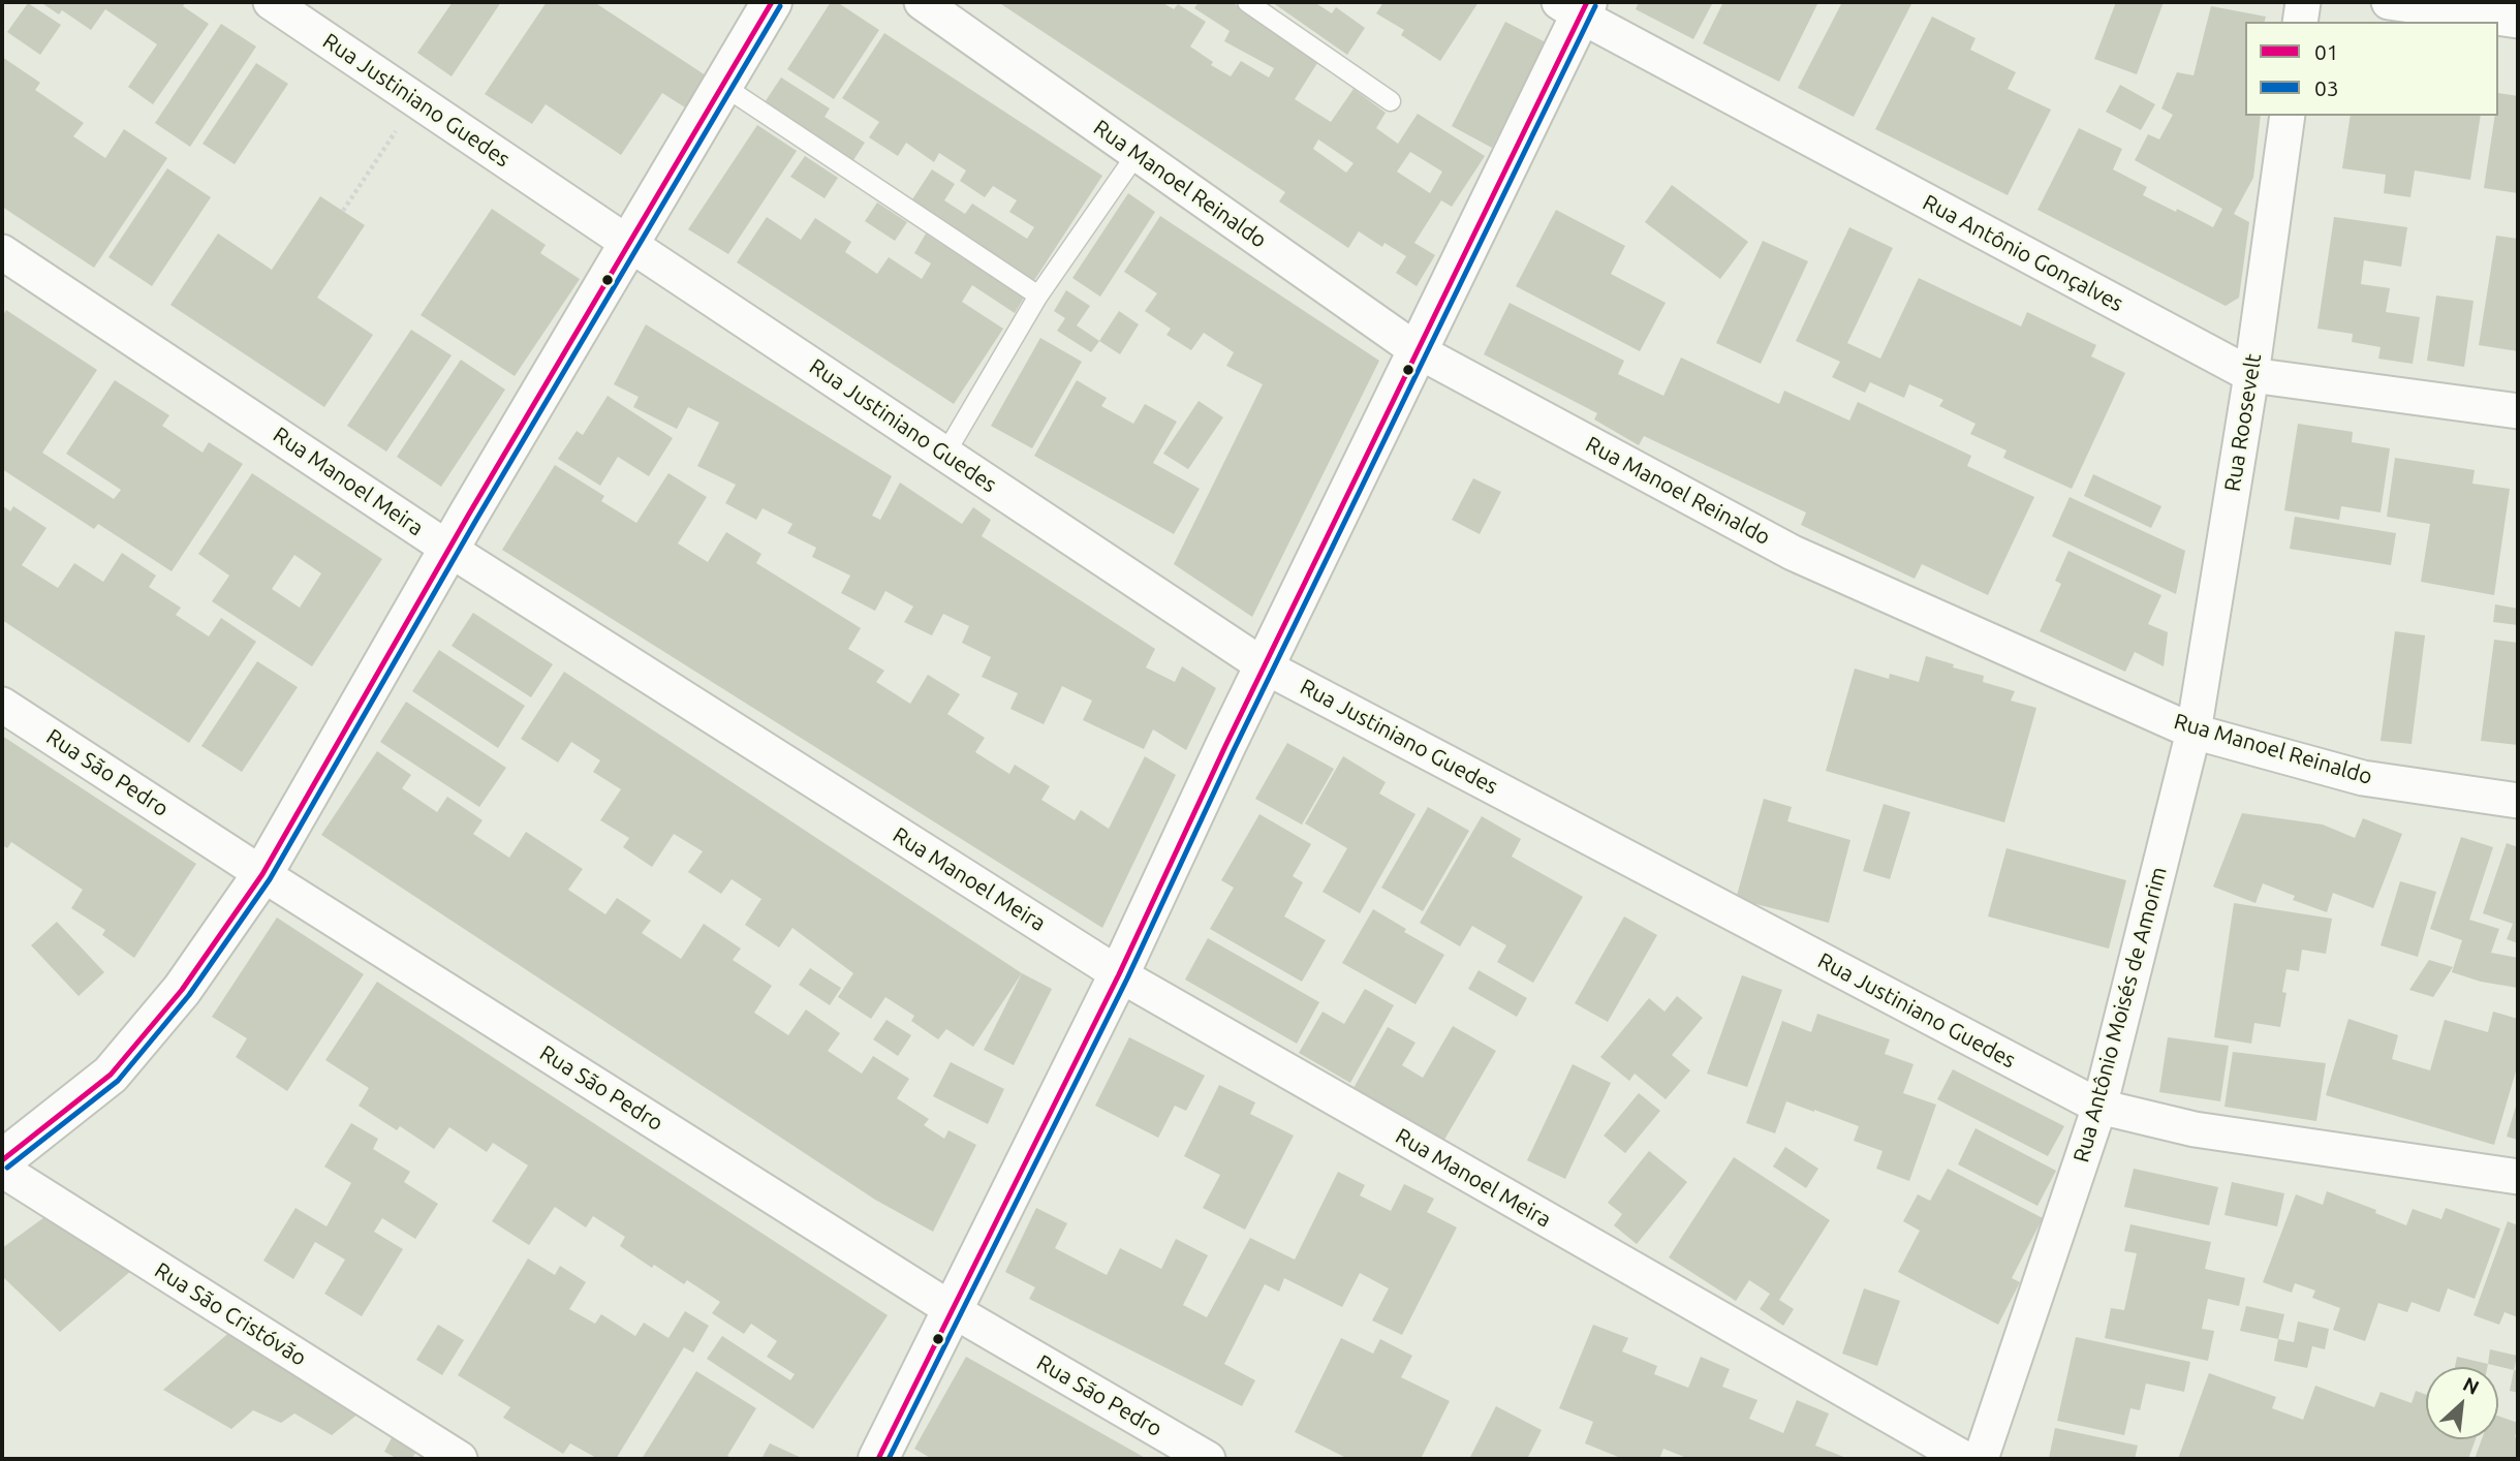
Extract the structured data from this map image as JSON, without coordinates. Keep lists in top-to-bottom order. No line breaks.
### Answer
{"streets":{"street":["Rua Justiniano Guedes","Rua Manoel Reinaldo","Rua Antônio Gonçalves","Rua Roosevelt","Rua Manoel Meira","Rua São Pedro","Rua Antônio Moisés de Amorim","Rua São Cristóvão"]},"crossings":[["Rua Justiniano Guedes","Rua Antônio Moisés de Amorim"],["Rua Manoel Reinaldo","Rua Roosevelt"],["Rua Manoel Reinaldo","Rua Antônio Moisés de Amorim"],["Rua Antônio Gonçalves","Rua Roosevelt"],["Rua Roosevelt","Rua Antônio Moisés de Amorim"]],"lines":["transit line 01","transit line 03"],"legend":["01","03"],"north":"top right"}
